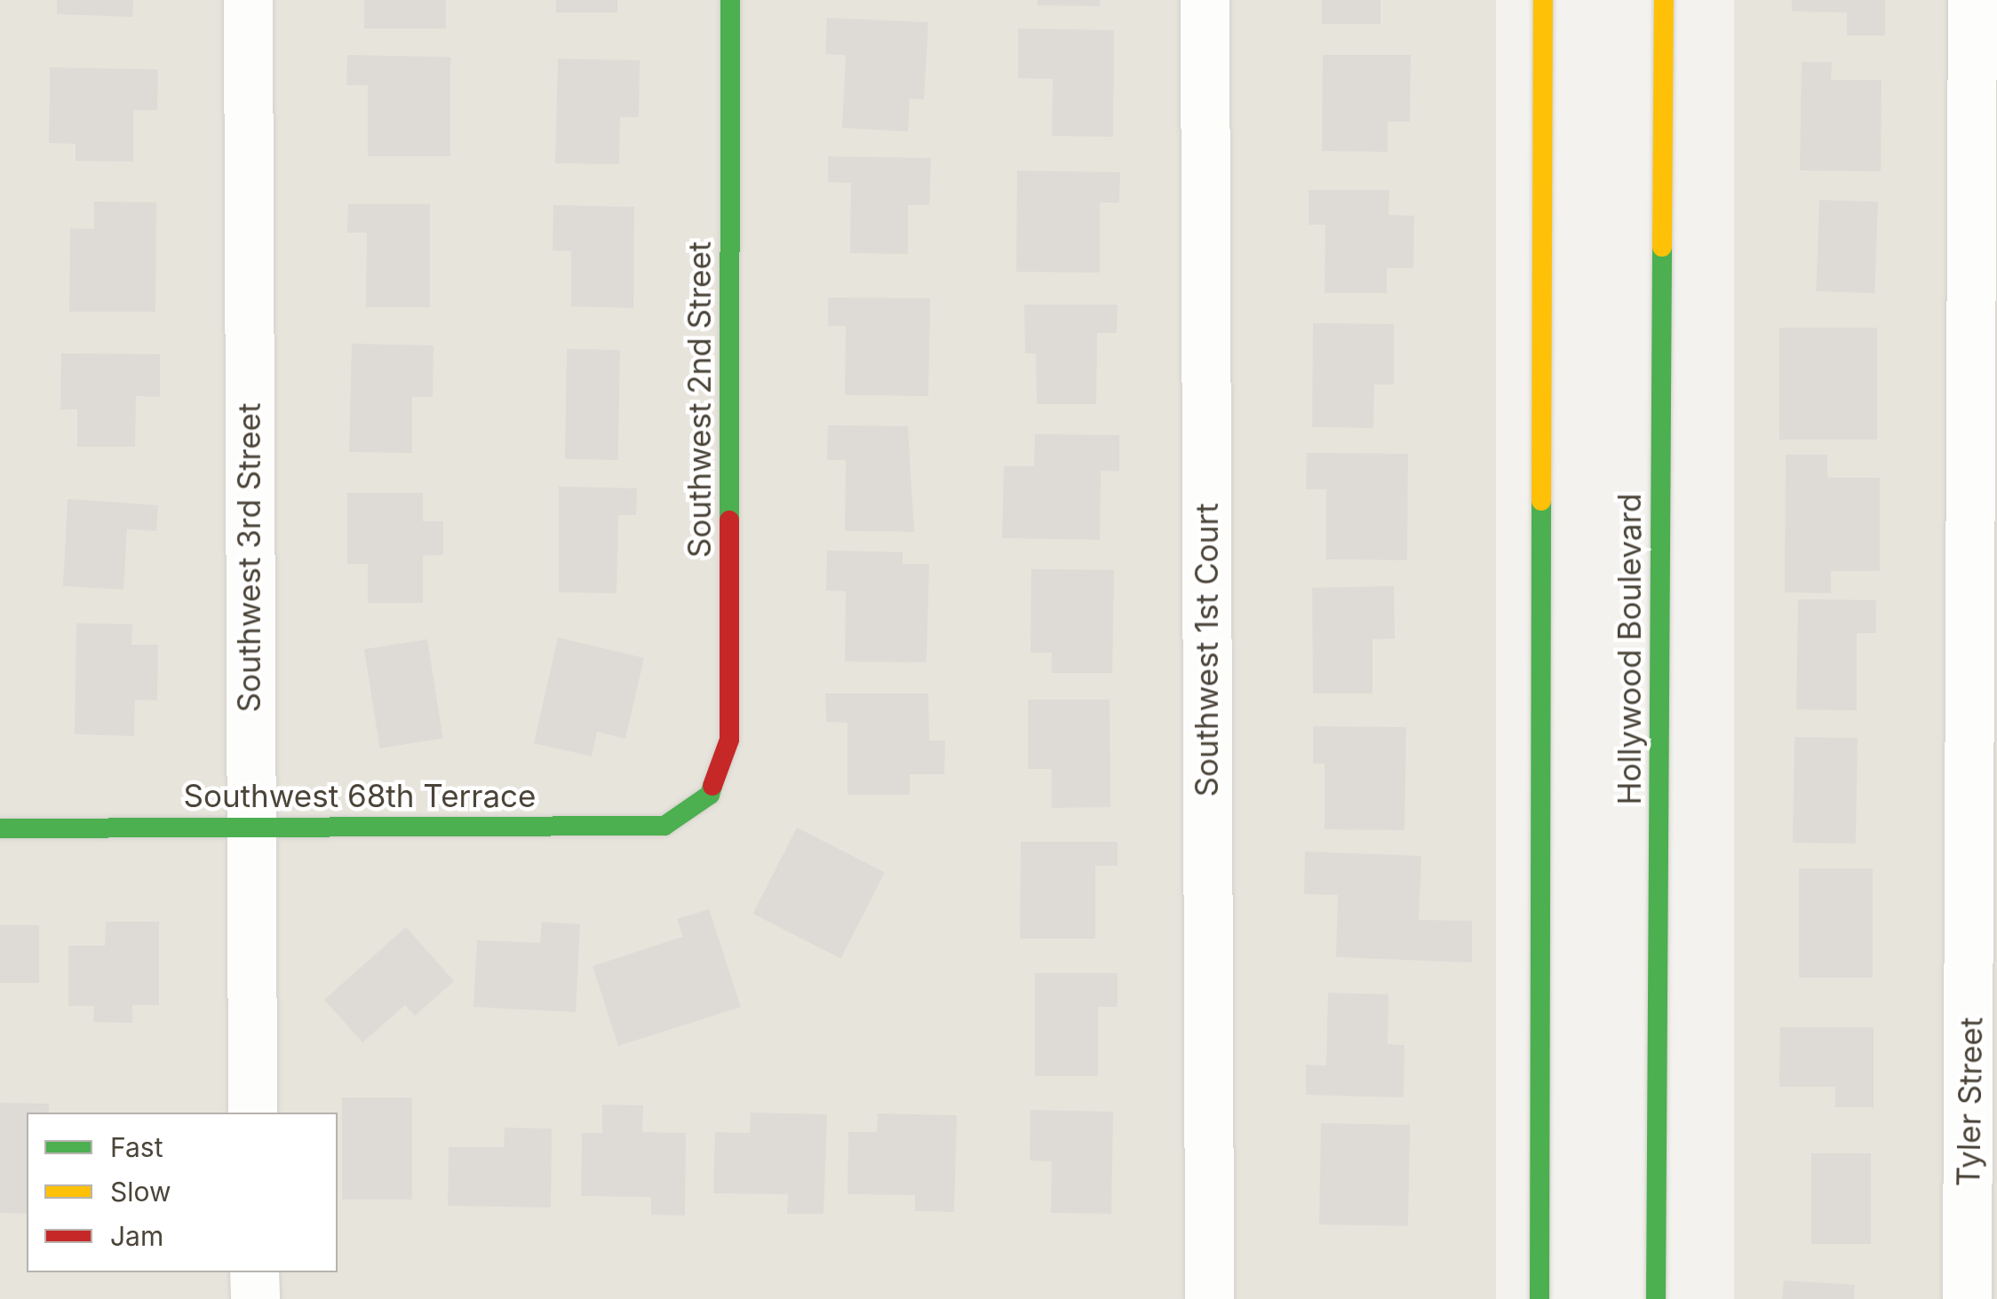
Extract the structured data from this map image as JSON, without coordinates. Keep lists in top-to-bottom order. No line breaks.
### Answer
{"streets":{"main road":["Southwest 2nd Street","Hollywood Boulevard","Southwest 68th Terrace"],"street":["Southwest 3rd Street","Southwest 1st Court","Tyler Street"]},"crossings":[["Southwest 2nd Street","Southwest 68th Terrace"],["Southwest 3rd Street","Southwest 68th Terrace"]],"legend":["Fast","Slow","Jam"]}
